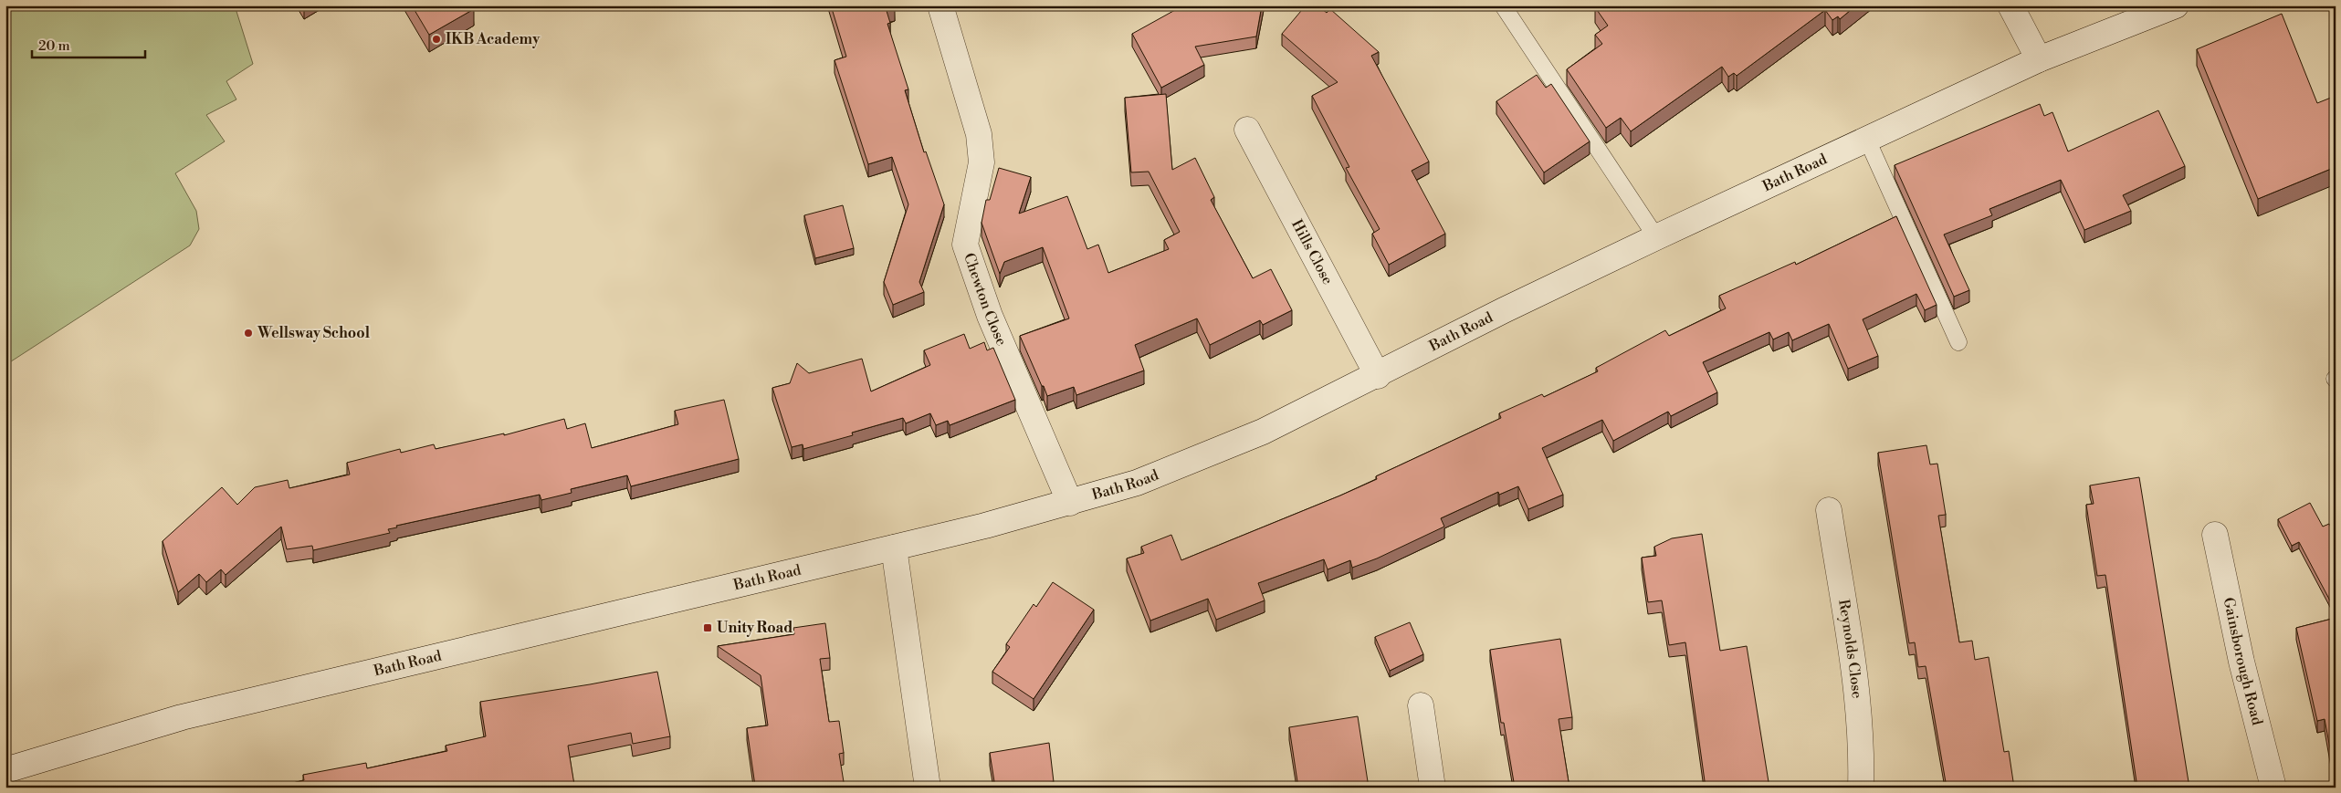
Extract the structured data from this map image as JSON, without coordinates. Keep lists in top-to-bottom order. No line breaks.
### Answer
{"streets":{"main road":["Bath Road","Hills Close","Chewton Close","Reynolds Close","Gainsborough Road"]},"crossings":[["Bath Road","Hills Close"],["Bath Road","Chewton Close"]],"places":{"other":["IKB Academy","Wellsway School"],"transit":["Unity Road"]},"scale_bar":"20 m"}
